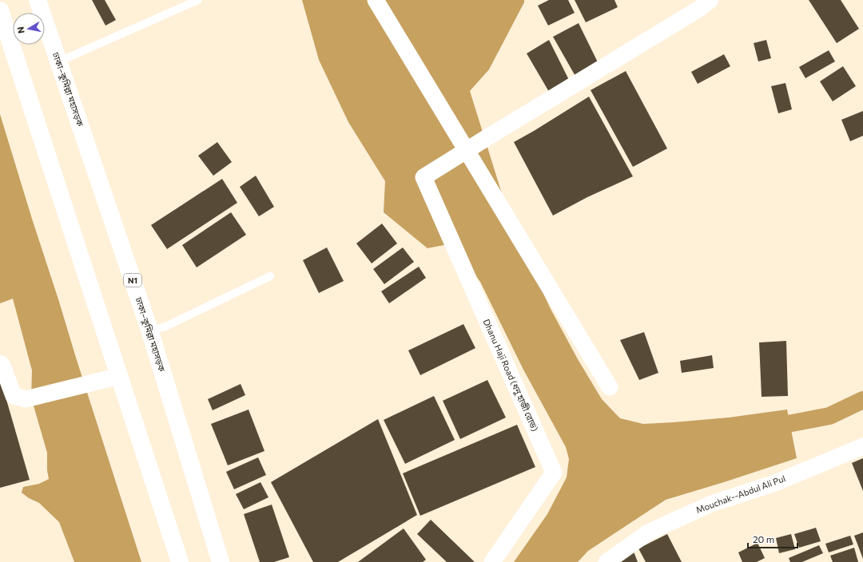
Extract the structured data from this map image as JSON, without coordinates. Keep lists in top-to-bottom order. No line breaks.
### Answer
{"streets":{"highway":["ঢাকা–কুমিল্লা মহাসড়ক","N1"],"street":["Dhanu Haji Road (ধনু হাজী রোড)","Mouchak--Abdul Ali Pul"]},"scale_bar":"20 m","north":"left"}
